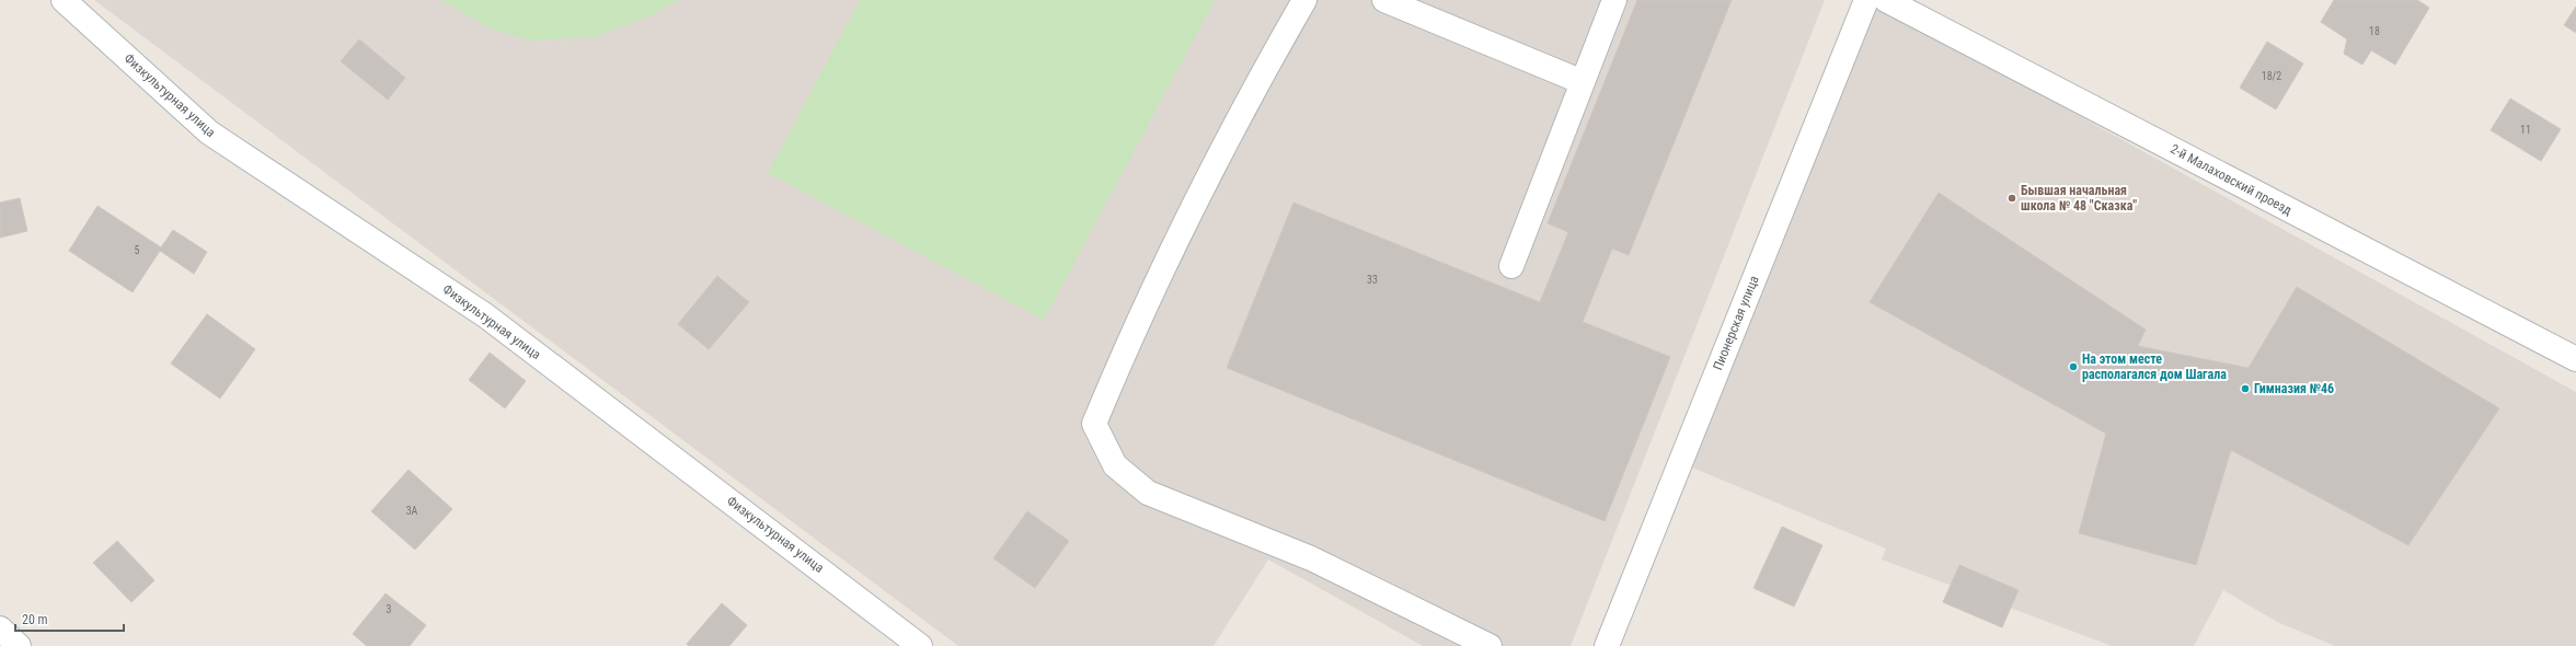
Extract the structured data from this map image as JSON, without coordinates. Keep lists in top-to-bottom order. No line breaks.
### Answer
{"streets":{"street":["Физкультурная улица","2-й Малаховский проезд","Пионерская улица"]},"places":["Бывшая начальная школа № 48 \"Сказка\"","На этом месте располагался дом Шагала","Гимназия №46"],"house_numbers":["18","18/2","11","5","33","3А","3"],"scale_bar":"20 m"}
